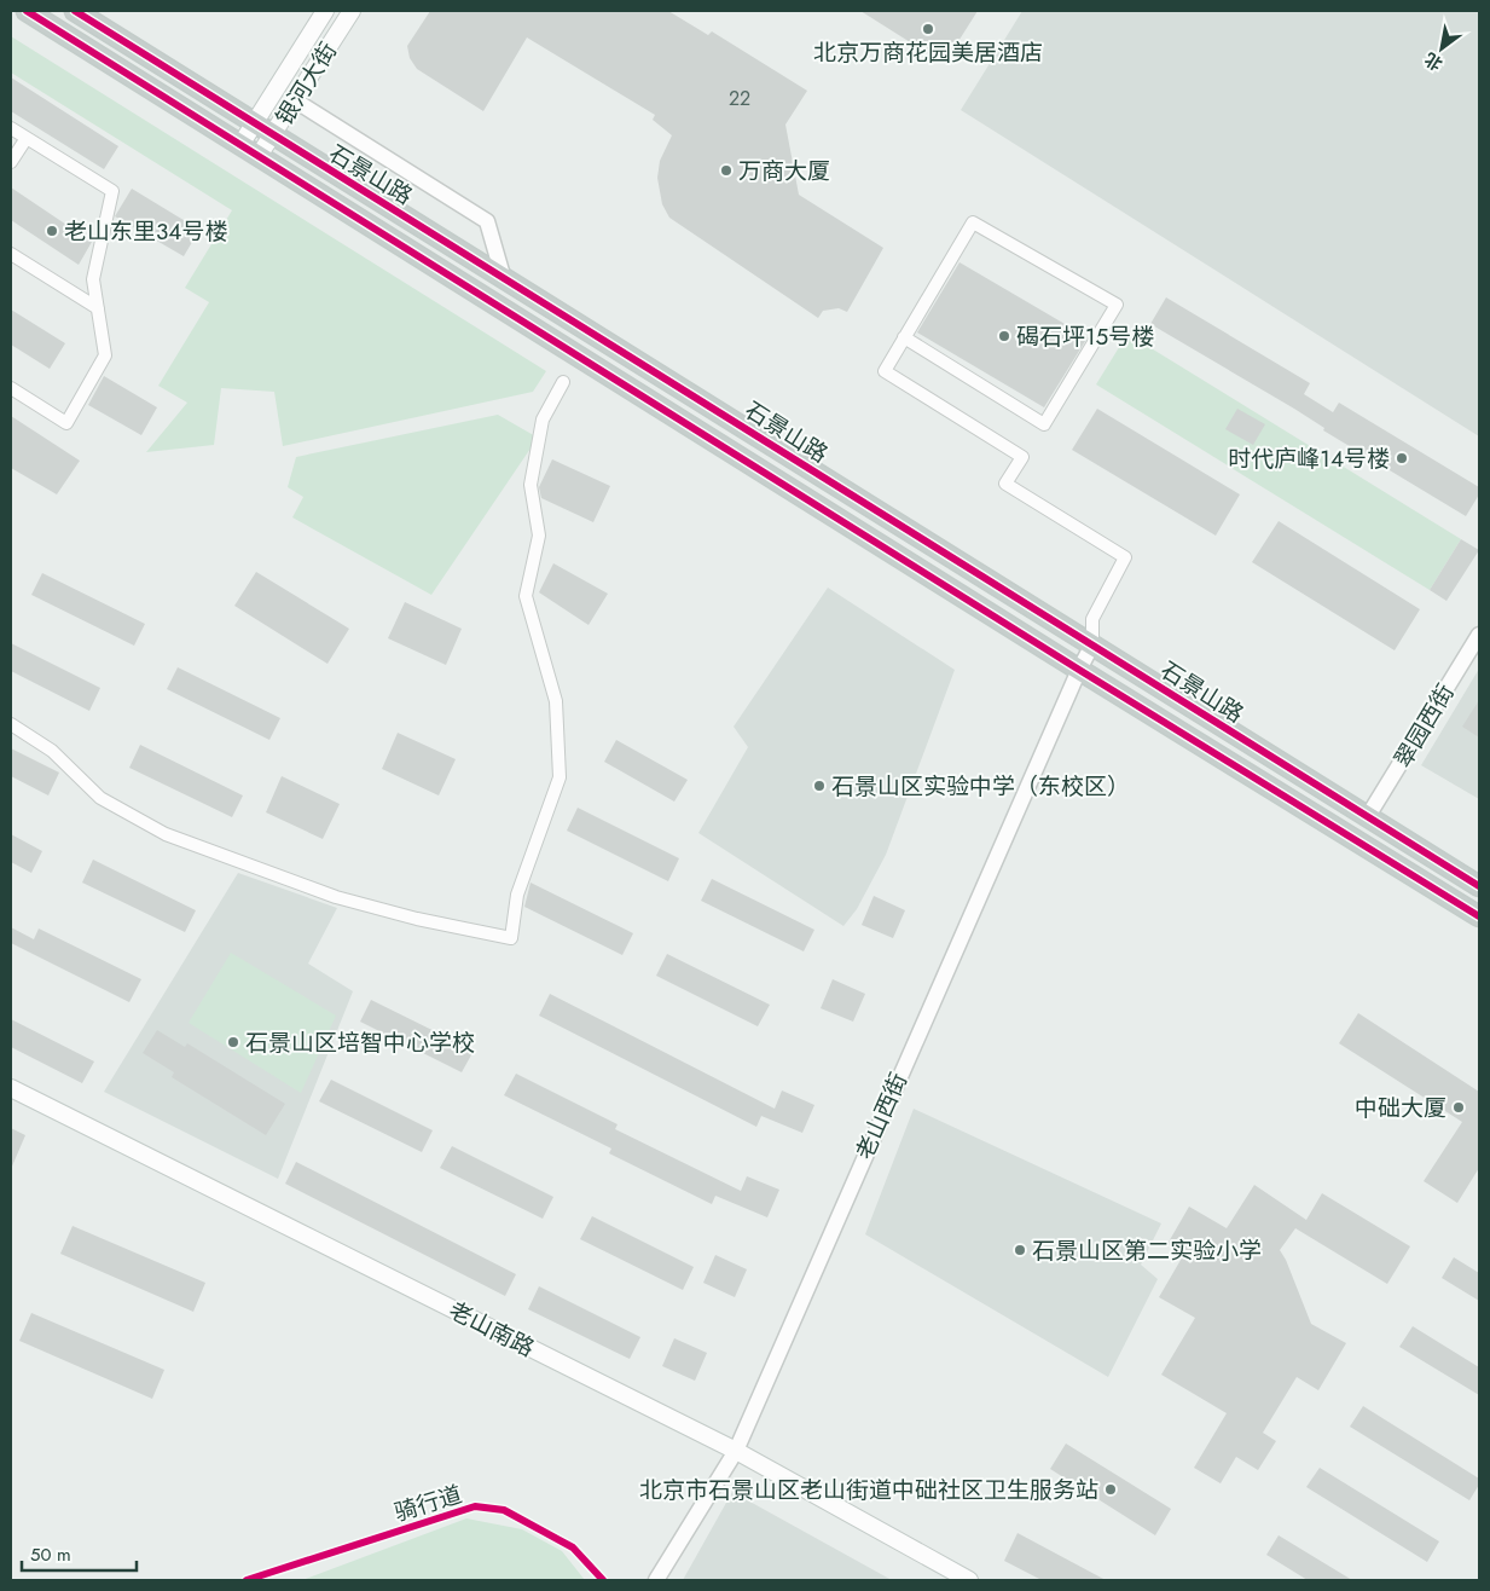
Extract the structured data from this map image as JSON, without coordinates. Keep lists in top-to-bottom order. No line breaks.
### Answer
{"streets":{"highway":["石景山路"],"main road":["银河大街","老山南路"],"street":["翠园西街","老山西街"],"cycle path":["骑行道"]},"crossings":[["银河大街","石景山路"],["石景山路","翠园西街"],["石景山路","老山西街"],["老山西街","老山南路"]],"places":["北京万商花园美居酒店","万商大厦","老山东里34号楼","碣石坪15号楼","时代庐峰14号楼","石景山区实验中学（东校区）","石景山区培智中心学校","中础大厦","石景山区第二实验小学","北京市石景山区老山街道中础社区卫生服务站"],"house_numbers":["22"],"scale_bar":"50 m","north":"bottom left"}
